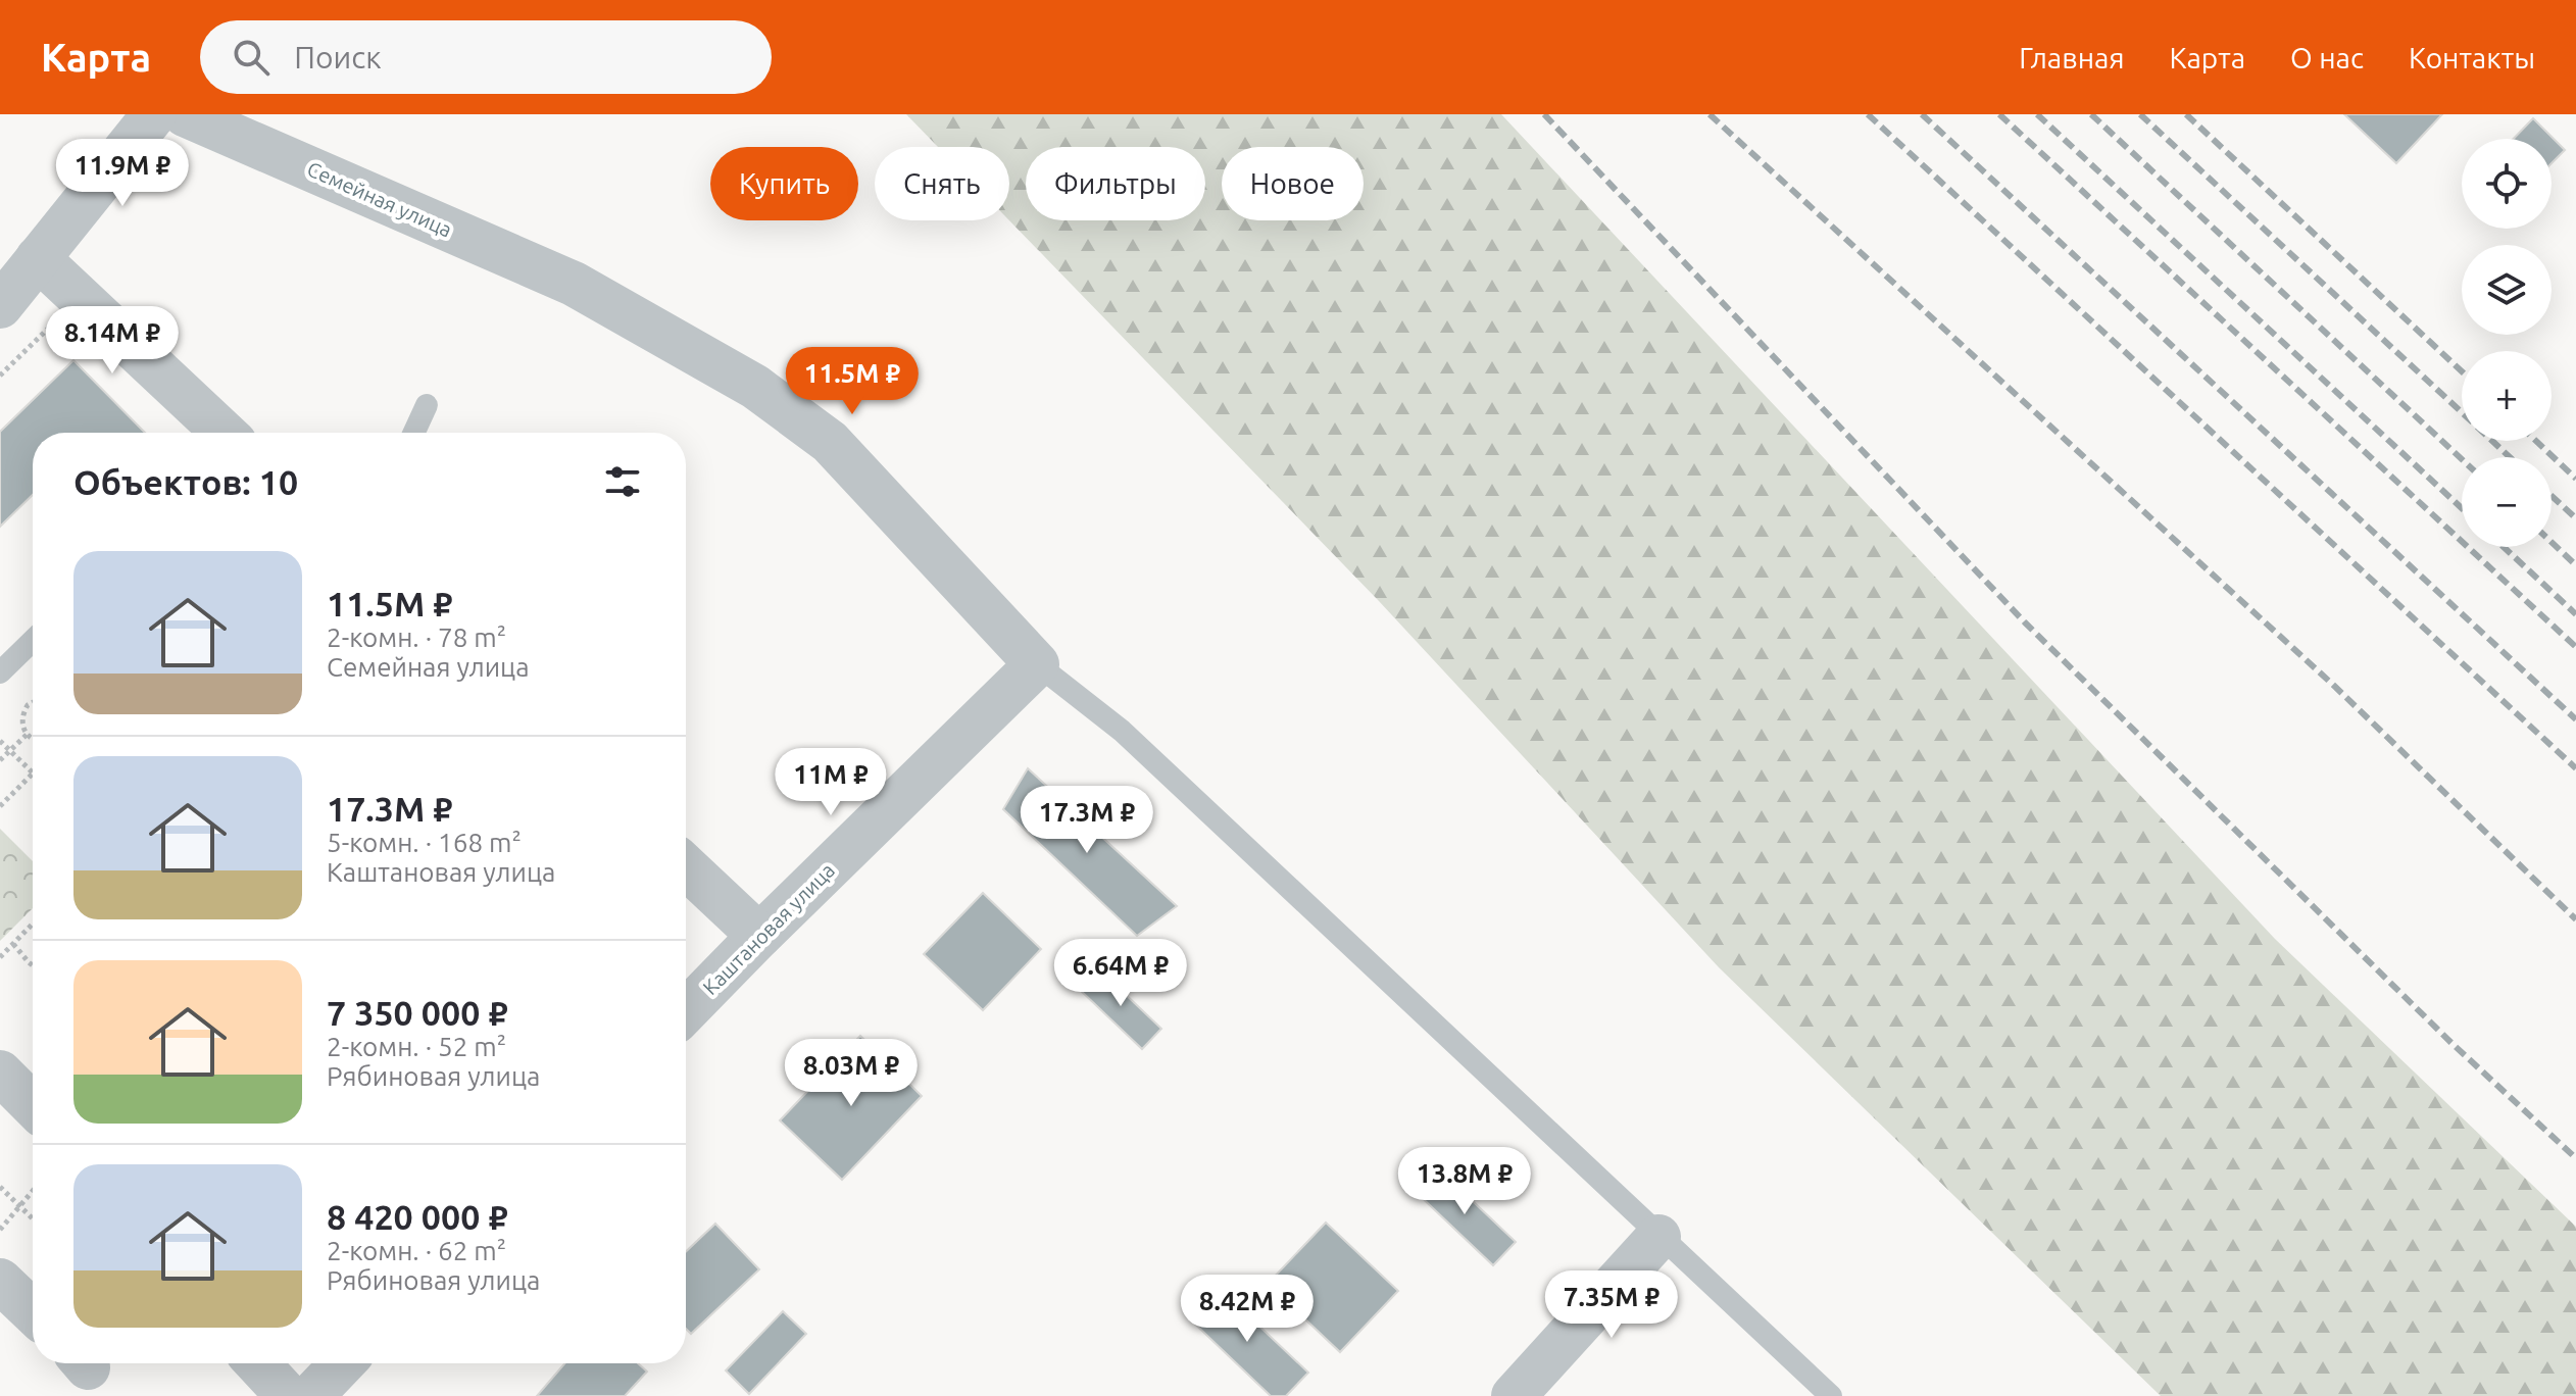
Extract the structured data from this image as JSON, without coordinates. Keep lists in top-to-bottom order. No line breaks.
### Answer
{"streets":{"street":["Семейная улица","Каштановая улица"]},"crossings":[["Семейная улица","Каштановая улица"]],"page":{"header":"Карта","search":"Поиск","nav":["Главная","Карта","О нас","Контакты"],"map_buttons":["+","−"],"price":["11.9M ₽","8.14M ₽","11.5M ₽","11M ₽","17.3M ₽","6.64M ₽","8.03M ₽","13.8M ₽","7.35M ₽","8.42M ₽"],"chip":["Купить","Снять","Фильтры","Новое"],"heading":"Объектов: 10","list":[{"name":"11.5M ₽","note":"2-комн. · 78 m² · Семейная улица"},{"name":"17.3M ₽","note":"5-комн. · 168 m² · Каштановая улица"},{"name":"7 350 000 ₽","note":"2-комн. · 52 m² · Рябиновая улица"},{"name":"8 420 000 ₽","note":"2-комн. · 62 m² · Рябиновая улица"}]}}
